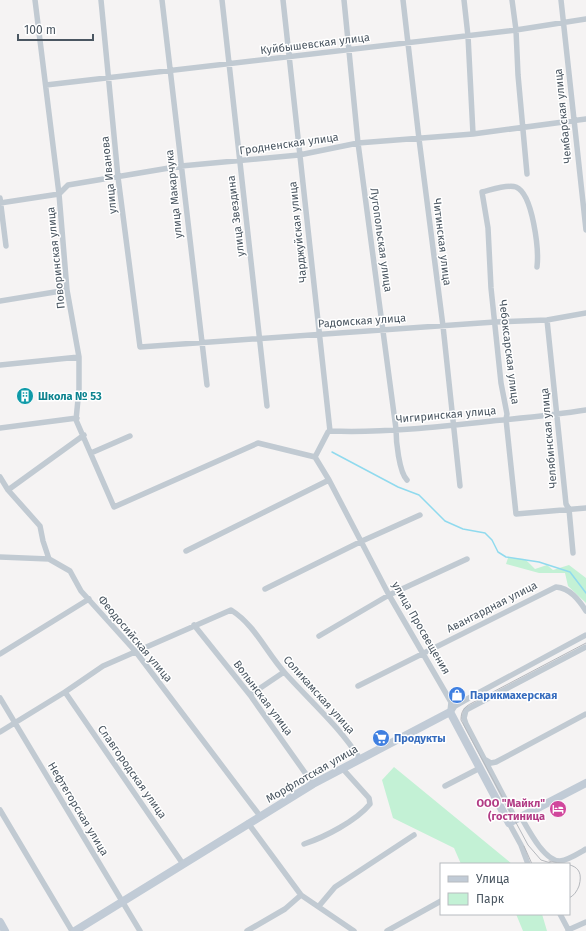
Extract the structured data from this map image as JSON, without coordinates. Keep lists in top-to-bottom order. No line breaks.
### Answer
{"streets":{"street":["Куйбышевская улица","Чембарская улица","Гродненская улица","улица Иванова","улица Макарчука","улица Звездина","Чарджуйская улица","Лугопольская улица","Читинская улица","Поворинская улица","Радомская улица","Чебоксарская улица","Чигиринская улица","Челябинская улица","Авангардная улица","улица Просвещения","Феодосийская улица","Соликамская улица","Волынская улица","Славгородская улица","Морфлотская улица","Нефтегорская улица"]},"crossings":[["Куйбышевская улица","Чембарская улица"],["Куйбышевская улица","улица Иванова"],["Куйбышевская улица","улица Макарчука"],["Куйбышевская улица","улица Звездина"],["Куйбышевская улица","Чарджуйская улица"],["Куйбышевская улица","Лугопольская улица"],["Куйбышевская улица","Читинская улица"],["Куйбышевская улица","Поворинская улица"],["Чембарская улица","Гродненская улица"],["Гродненская улица","улица Иванова"],["Гродненская улица","улица Макарчука"],["Гродненская улица","улица Звездина"],["Гродненская улица","Чарджуйская улица"],["Гродненская улица","Лугопольская улица"],["Гродненская улица","Читинская улица"],["Гродненская улица","Поворинская улица"],["улица Иванова","Радомская улица"],["улица Макарчука","Радомская улица"],["улица Звездина","Радомская улица"],["Чарджуйская улица","Радомская улица"],["Чарджуйская улица","Чигиринская улица"],["Лугопольская улица","Радомская улица"],["Лугопольская улица","Чигиринская улица"],["Читинская улица","Радомская улица"],["Читинская улица","Чигиринская улица"],["Поворинская улица","улица Просвещения"],["Радомская улица","Чебоксарская улица"],["Радомская улица","Челябинская улица"],["Чебоксарская улица","Чигиринская улица"],["Чебоксарская улица","Челябинская улица"],["Чигиринская улица","Челябинская улица"],["Авангардная улица","улица Просвещения"],["улица Просвещения","Морфлотская улица"],["Феодосийская улица","Морфлотская улица"],["Соликамская улица","Волынская улица"],["Соликамская улица","Морфлотская улица"],["Волынская улица","Морфлотская улица"],["Славгородская улица","Морфлотская улица"],["Морфлотская улица","Нефтегорская улица"]],"places":{"building":["Школа № 53"],"shop":["Парикмахерская"],"supermarket":["Продукты"],"hotel":["ООО \"Майкл\" (гостиница"]},"legend":["Улица","Парк"],"scale_bar":"100 m"}
